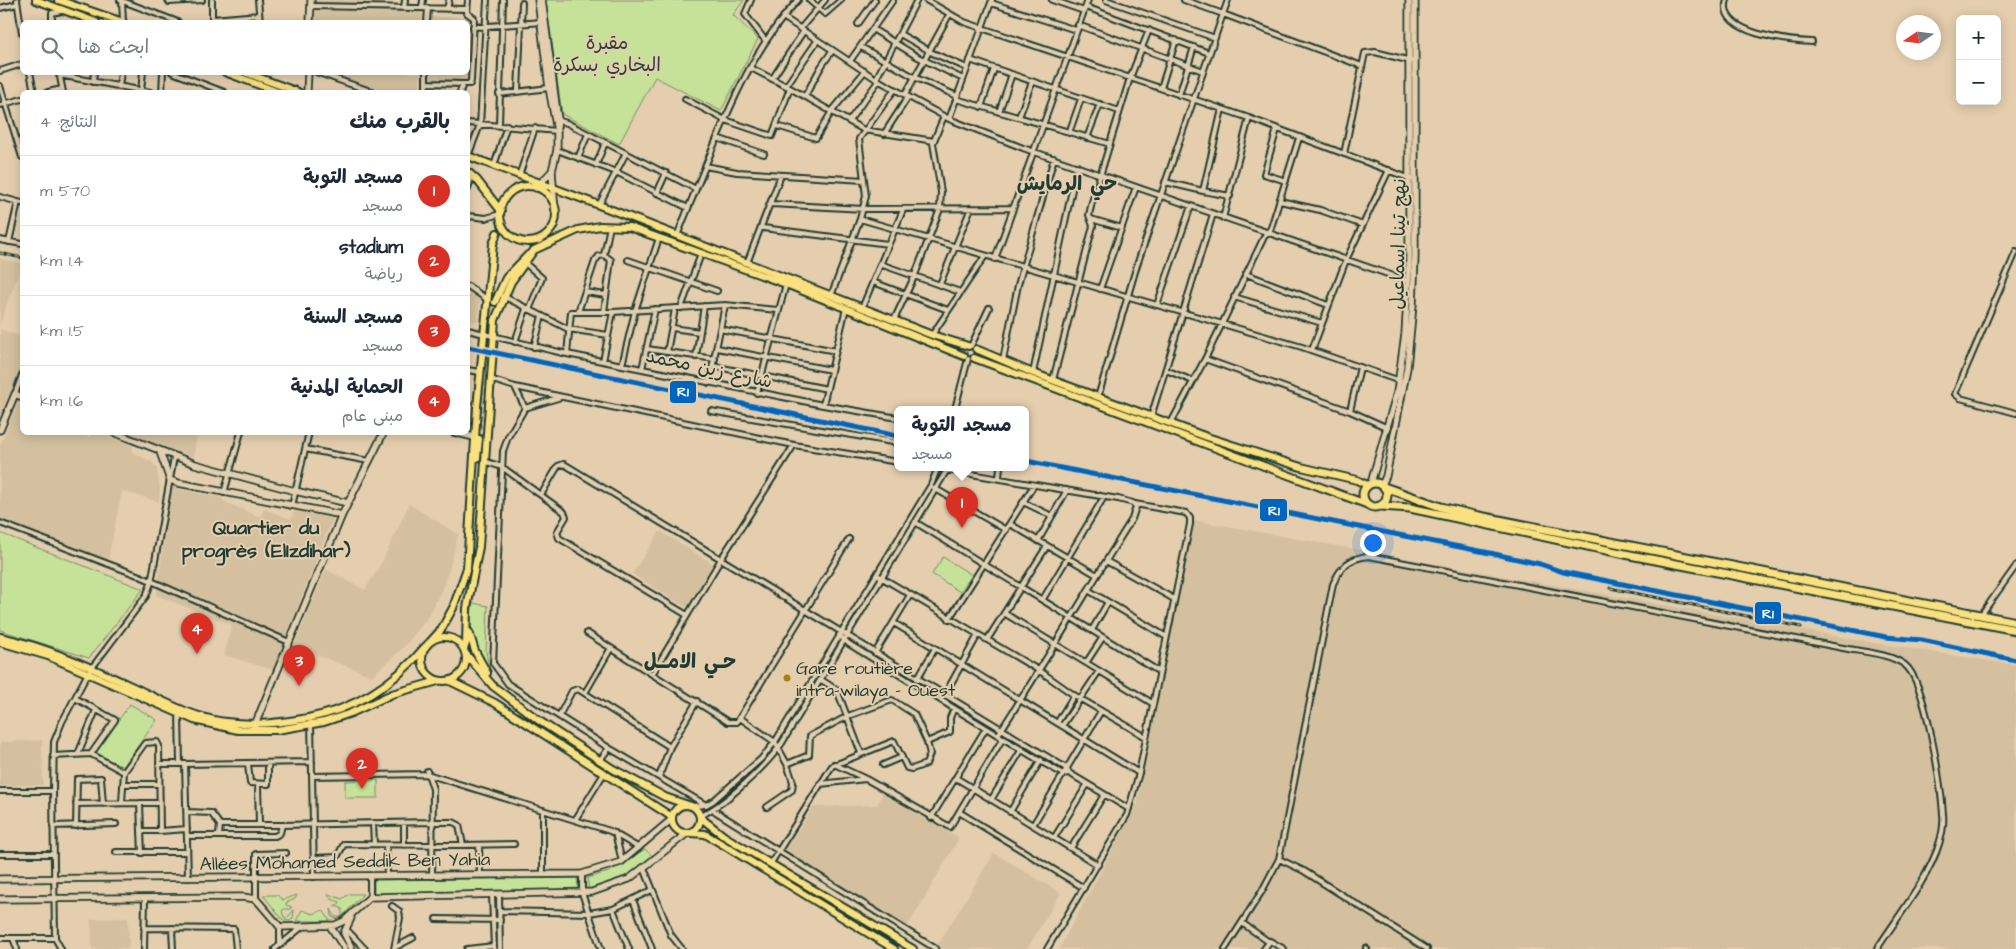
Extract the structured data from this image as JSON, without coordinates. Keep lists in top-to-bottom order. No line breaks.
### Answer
{"streets":{"street":["نهج تينا اسماعيل","شارع زين محمد","Allées Mohamed Seddik Ben Yahia"]},"districts":["حي الرمايش","Quartier du progrès (ElIzdihar)","حـي الامــل"],"parks":["مقبرة البخاري بسكرة"],"places":["Gare routière intra-wilaya - Ouest"],"lines":["transit line R1"],"north":"left","page":{"map_buttons":["+","−"],"search":"ابحث هنا","heading":["بالقرب منك","النتائج: 4"],"list":[{"mark":"1","name":"مسجد التوبة","note":"مسجد","value":"570 m"},{"mark":"2","name":"stadium","note":"رياضة","value":"1.4 km"},{"mark":"3","name":"مسجد السنة","note":"مسجد","value":"1.5 km"},{"mark":"4","name":"الحماية المدنية","note":"مبنى عام","value":"1.6 km"}],"popup":["مسجد التوبة","مسجد"],"pins":["1","4","3","2"]}}
